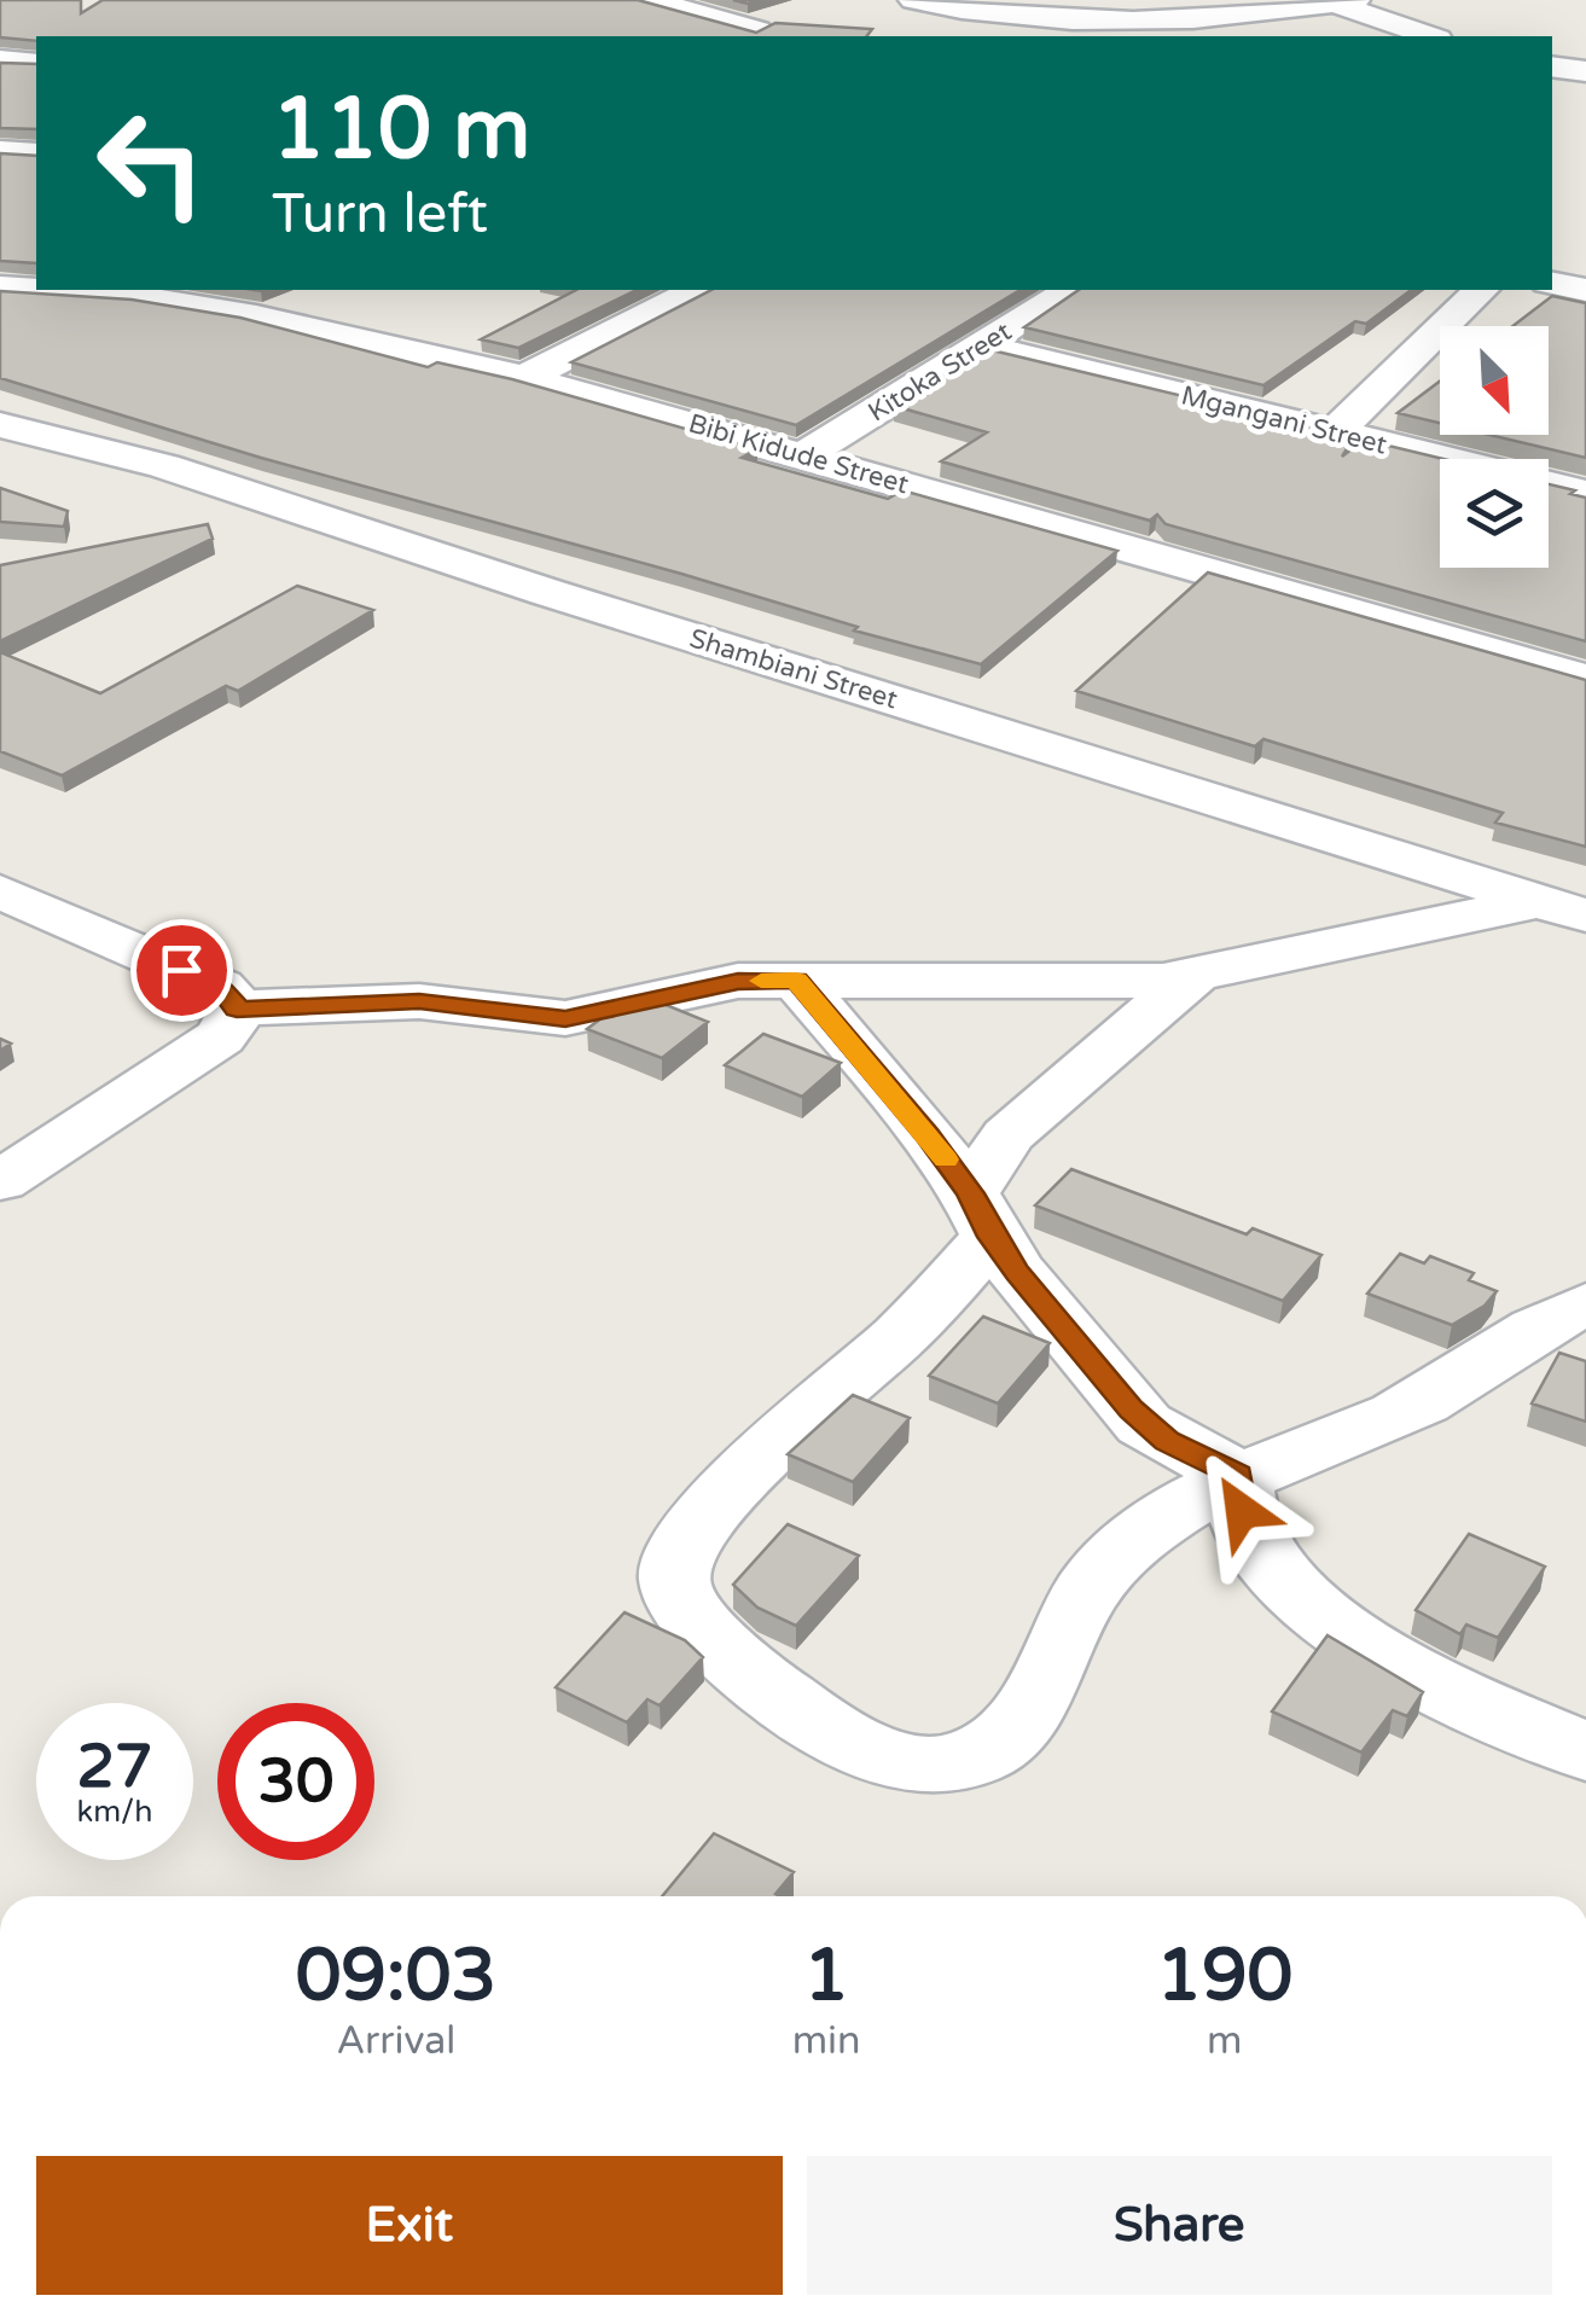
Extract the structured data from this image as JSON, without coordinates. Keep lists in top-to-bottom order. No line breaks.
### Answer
{"streets":{"street":["Kitoka Street","Mgangani Street","Bibi Kidude Street","Shambiani Street"]},"crossings":[["Kitoka Street","Mgangani Street"],["Kitoka Street","Bibi Kidude Street"]],"north":"bottom right","page":{"turn":["110 m","Turn left"],"speed":"27 km/h","limit":"30","eta":["09:03","Arrival","1","min","190","m"],"buttons":["Exit","Share"]}}
